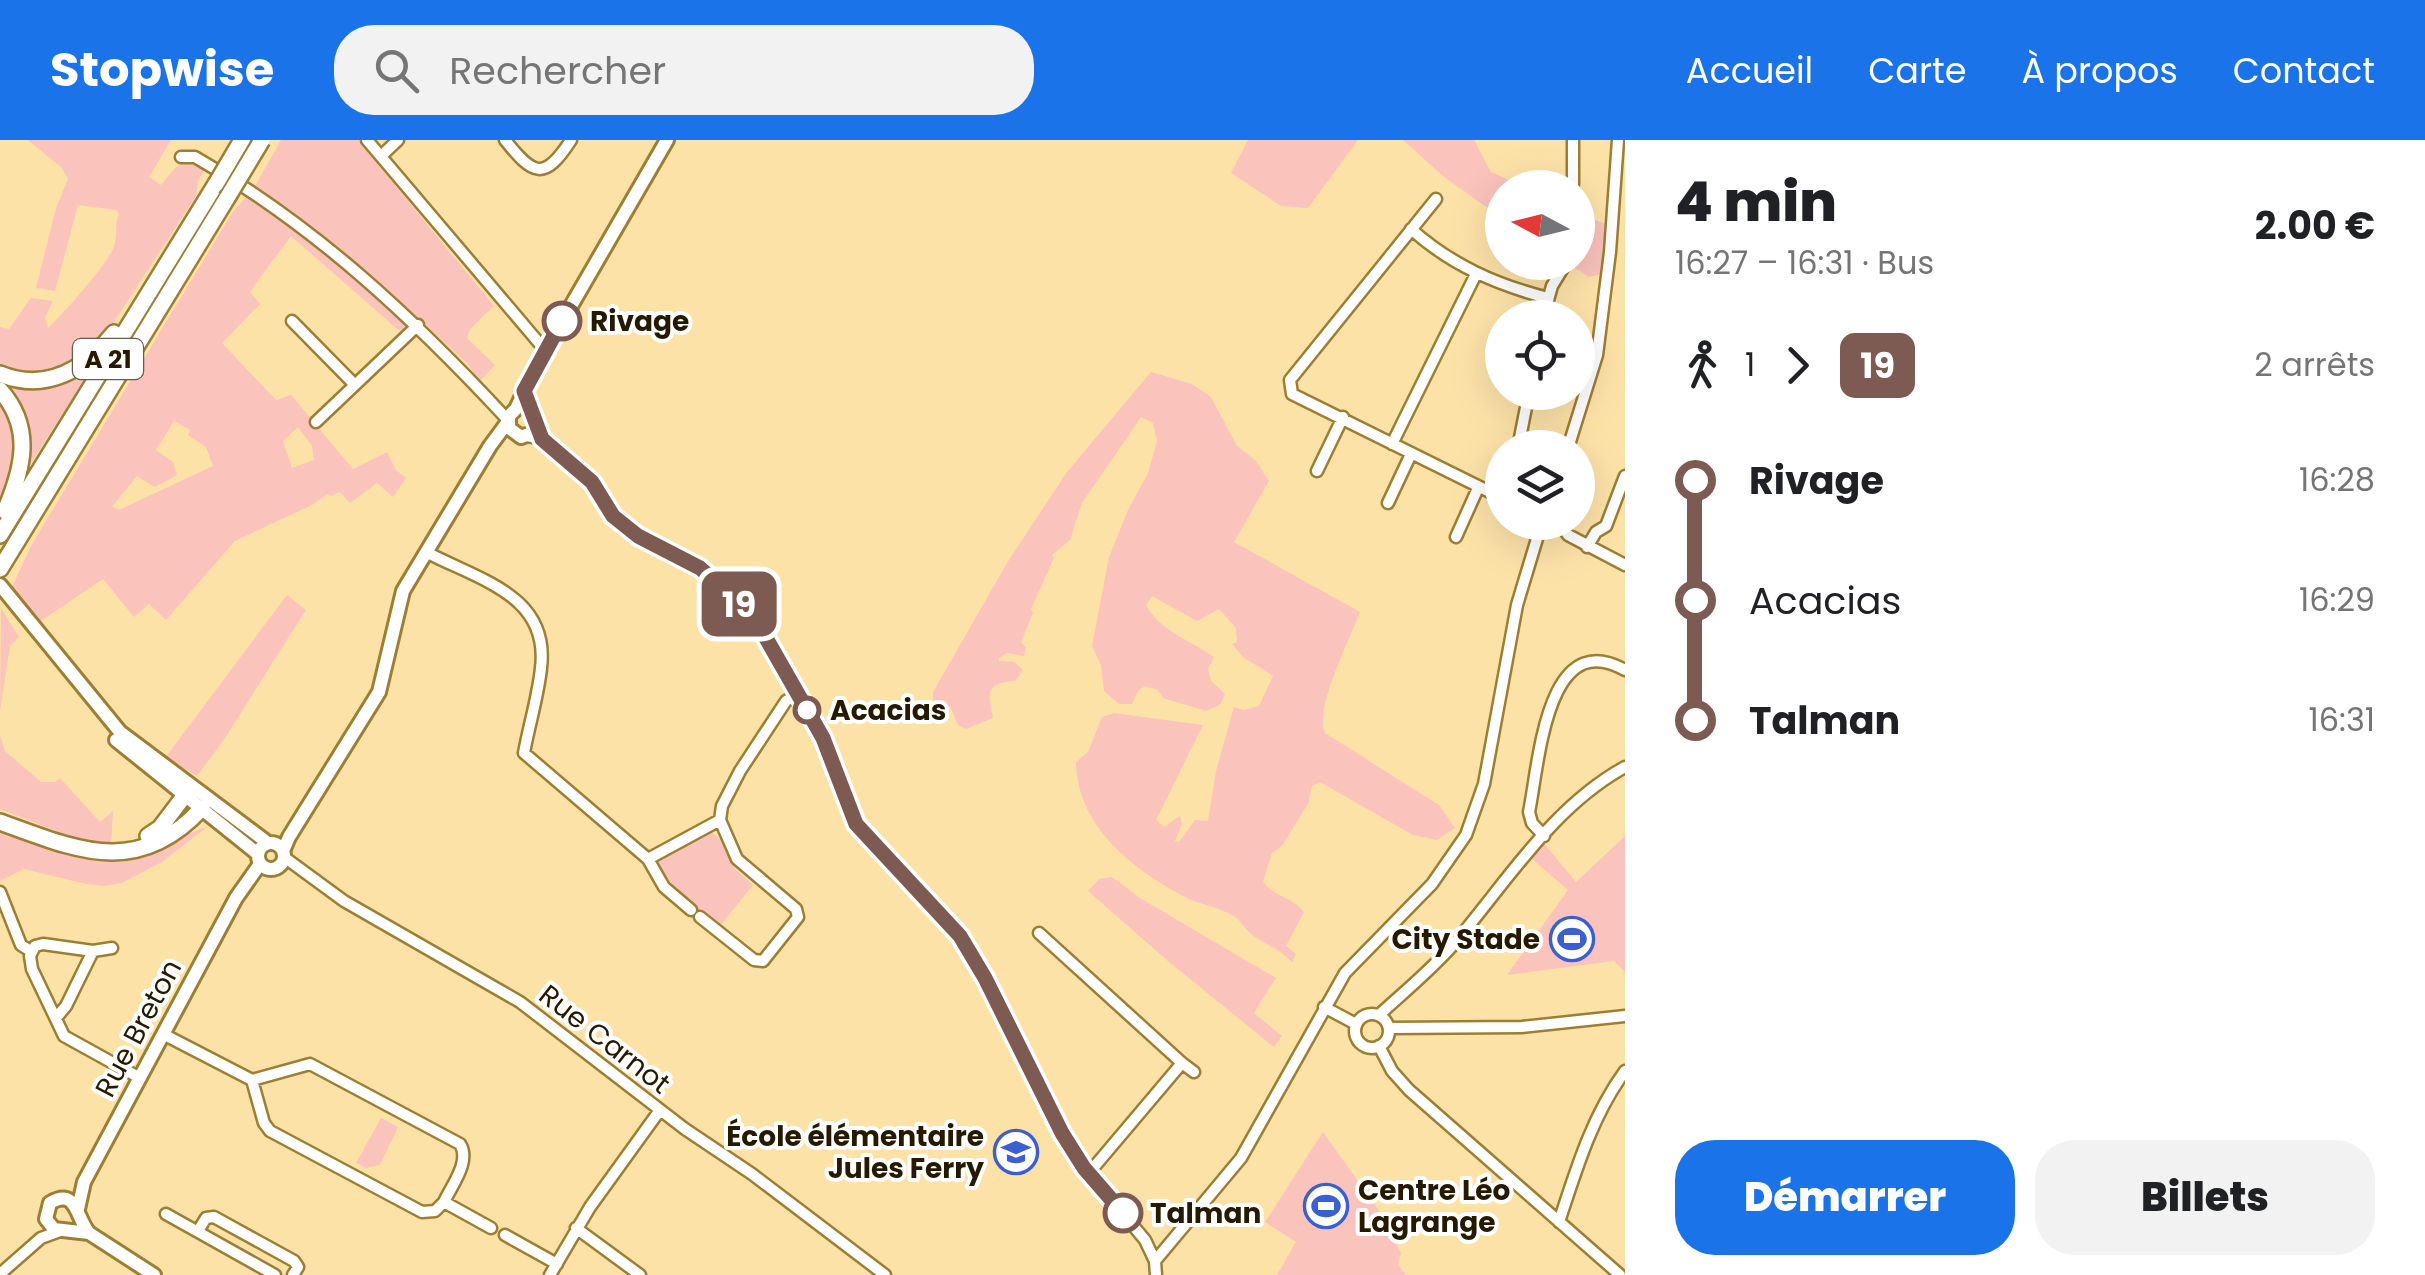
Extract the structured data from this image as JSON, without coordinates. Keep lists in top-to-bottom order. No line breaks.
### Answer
{"streets":{"highway":["A 21"],"main road":["Rue Breton"],"street":["Rue Carnot"]},"crossings":[["Rue Breton","Rue Carnot"]],"places":{"other":["Rivage","Acacias","Talman"],"sports":["City Stade","Centre Léo Lagrange"],"school or university":["École élémentaire Jules Ferry"]},"lines":["bus line 19"],"north":"left","page":{"header":"Stopwise","search":"Rechercher","nav":["Accueil","Carte","À propos","Contact"],"on_map":"19","heading":["4 min","16:27 – 16:31 · Bus","2.00 €"],"legs":["1","19","2 arrêts"],"list":[{"name":"Rivage","value":"16:28"},{"name":"Acacias","value":"16:29"},{"name":"Talman","value":"16:31"}],"buttons":["Démarrer","Billets"]}}
